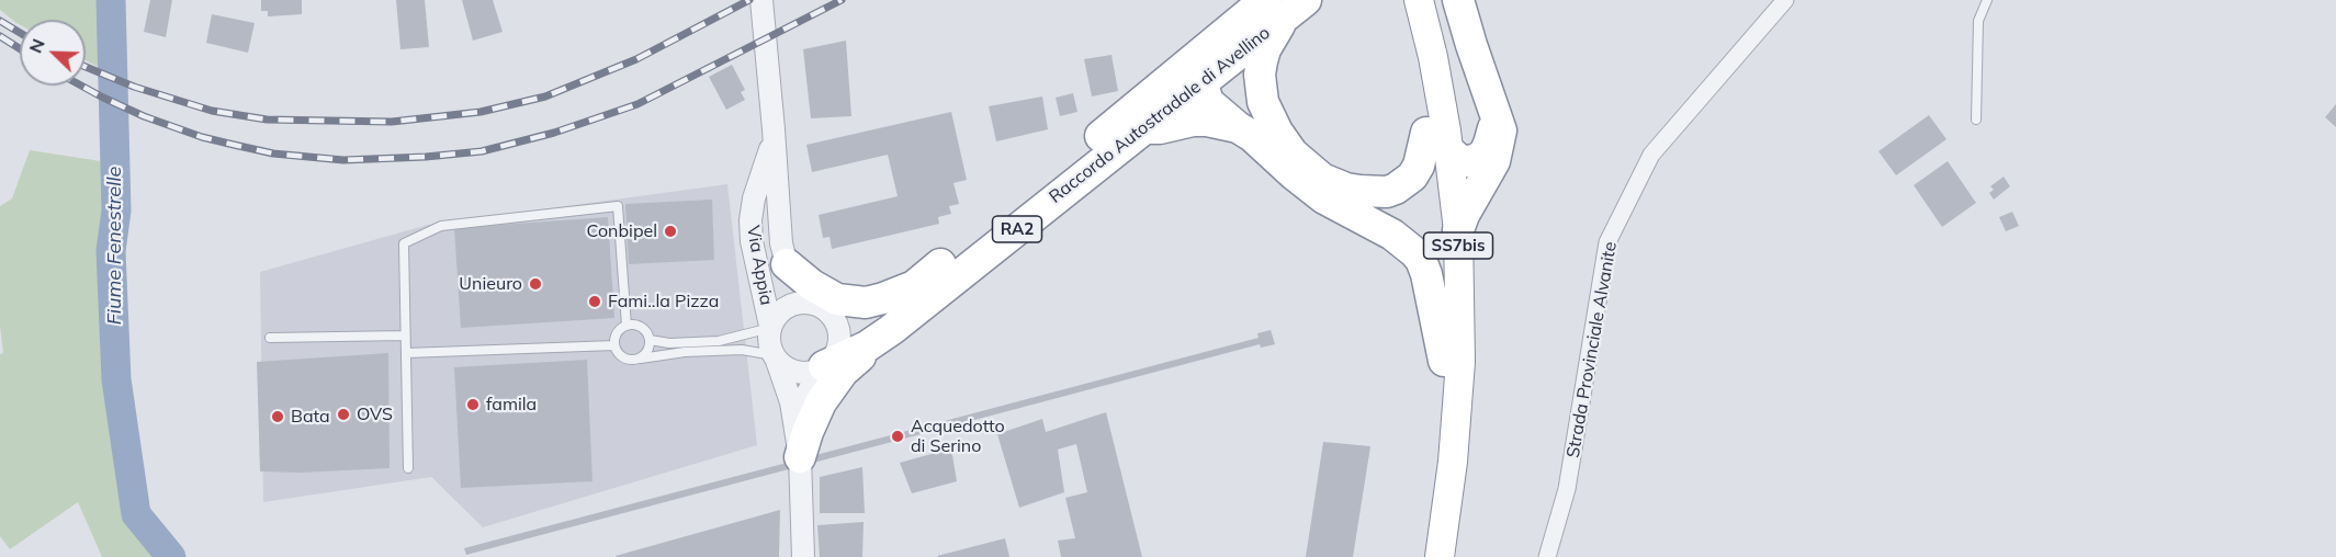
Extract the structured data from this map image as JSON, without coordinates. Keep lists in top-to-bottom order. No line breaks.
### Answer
{"streets":{"highway":["Raccordo Autostradale di Avellino","RA2","SS7bis"],"street":["Via Appia","Strada Provinciale Alvanite"]},"crossings":[["Raccordo Autostradale di Avellino","Via Appia"]],"water":["Fiume Fenestrelle"],"places":["Conbipel","Unieuro","Fami..la Pizza","famila","OVS","Bata","Acquedotto di Serino"],"north":"top left"}
